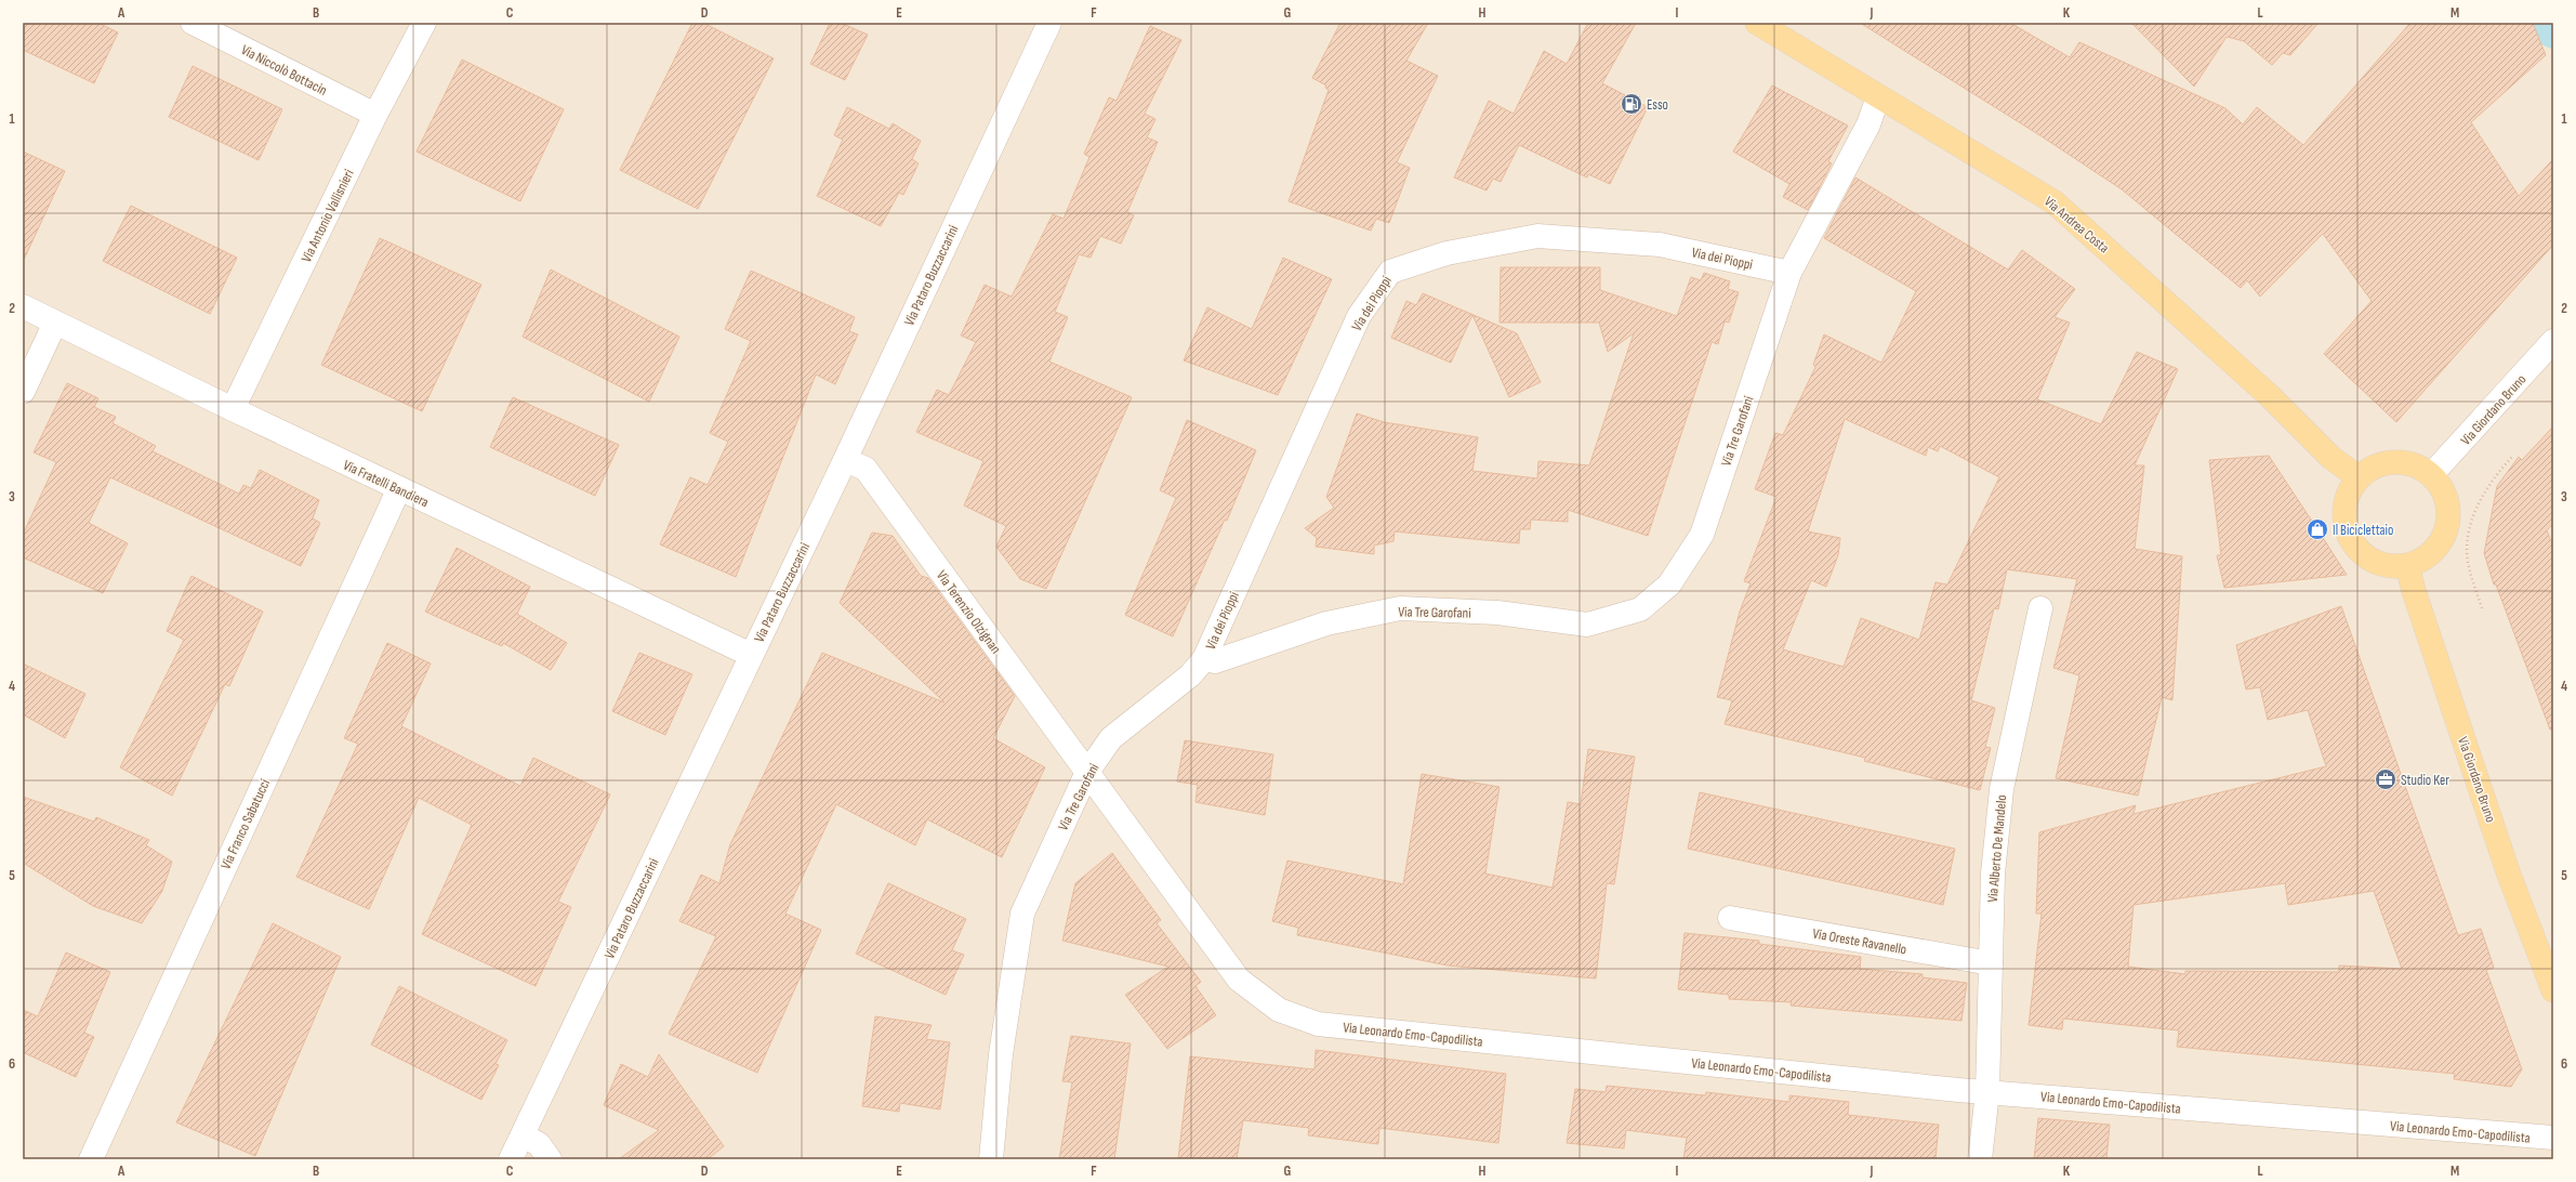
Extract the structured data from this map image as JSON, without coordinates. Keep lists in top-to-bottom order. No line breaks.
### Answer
{"streets":{"main road":["Via Andrea Costa","Via Giordano Bruno"],"street":["Via Niccolò Bottacin","Via Antonio Vallisnieri","Via dei Pioppi","Via Pataro Buzzaccarini","Via Tre Garofani","Via Fratelli Bandiera","Via Terenzio Olzignan","Via Franco Sabatucci","Via Alberto De Mandelo","Via Oreste Ravanello","Via Leonardo Emo-Capodilista"]},"crossings":[["Via Niccolò Bottacin","Via Antonio Vallisnieri"],["Via Antonio Vallisnieri","Via Fratelli Bandiera"],["Via Andrea Costa","Via Giordano Bruno"],["Via Andrea Costa","Via Tre Garofani"],["Via dei Pioppi","Via Tre Garofani"],["Via Pataro Buzzaccarini","Via Fratelli Bandiera"],["Via Pataro Buzzaccarini","Via Terenzio Olzignan"],["Via Tre Garofani","Via Terenzio Olzignan"],["Via Tre Garofani","Via Leonardo Emo-Capodilista"],["Via Fratelli Bandiera","Via Franco Sabatucci"],["Via Terenzio Olzignan","Via Leonardo Emo-Capodilista"],["Via Alberto De Mandelo","Via Oreste Ravanello"],["Via Alberto De Mandelo","Via Leonardo Emo-Capodilista"]],"places":{"fuel station":["Esso"],"shop":["Il Biciclettaio"],"office":["Studio Ker"]},"grid":{"columns":["A","B","C","D","E","F","G","H","I","J","K","L","M"],"rows":["1","2","3","4","5","6"]}}
